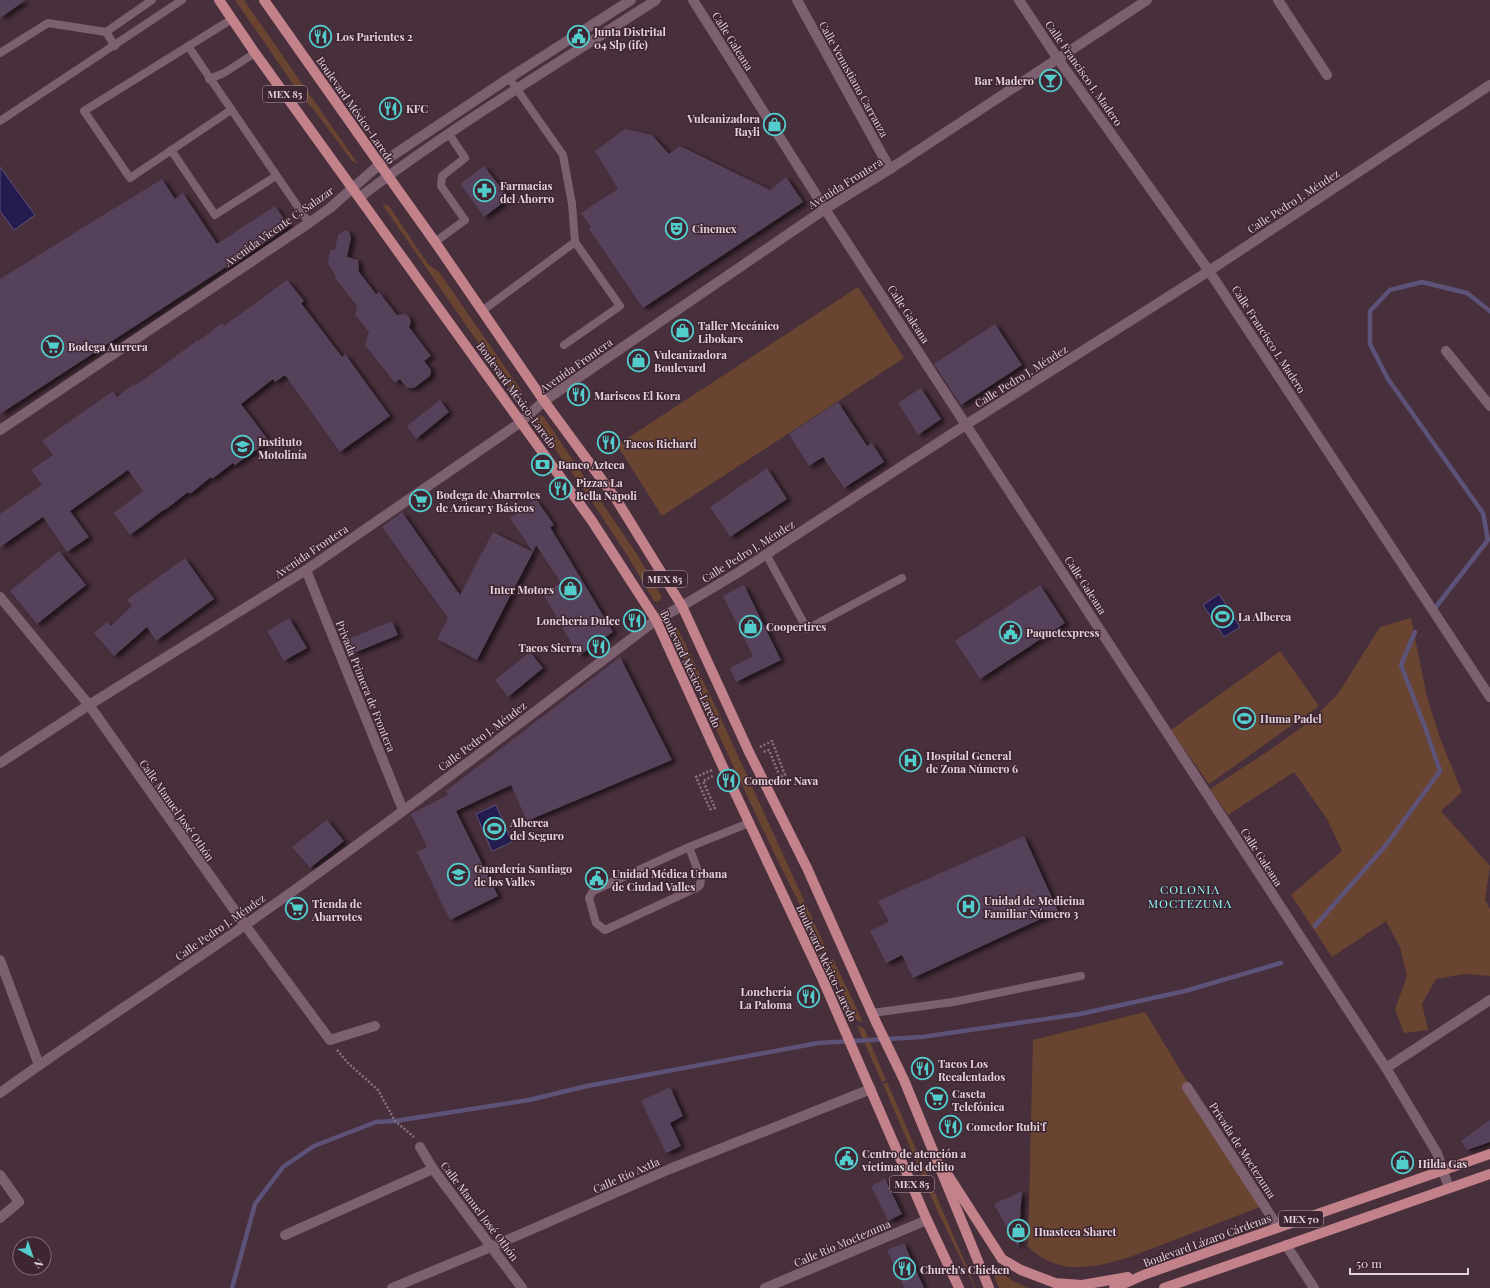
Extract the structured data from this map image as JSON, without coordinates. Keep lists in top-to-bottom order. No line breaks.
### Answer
{"streets":{"main road":["MEX 85","Boulevard México-Laredo","MEX 70","Boulevard Lázaro Cárdenas"],"street":["Calle Galeana","Calle Francisco I. Madero","Calle Venustiano Carranza","Avenida Frontera","Calle Pedro J. Méndez","Avenida Vicente C. Salazar","Privada Primera de Frontera","Calle Manuel José Othón","Privada de Moctezuma","Calle Río Axtla","Calle Río Moctezuma"]},"crossings":[["Calle Galeana","Avenida Frontera"],["Calle Galeana","Calle Pedro J. Méndez"],["Calle Galeana","MEX 70"],["Calle Galeana","Boulevard Lázaro Cárdenas"],["Calle Francisco I. Madero","Avenida Frontera"],["Calle Francisco I. Madero","Calle Pedro J. Méndez"],["Calle Venustiano Carranza","Avenida Frontera"],["Boulevard México-Laredo","Avenida Frontera"],["Boulevard México-Laredo","Calle Pedro J. Méndez"],["Boulevard México-Laredo","Avenida Vicente C. Salazar"],["Boulevard México-Laredo","Calle Río Axtla"],["Boulevard México-Laredo","Calle Río Moctezuma"],["Avenida Frontera","Privada Primera de Frontera"],["Avenida Frontera","Calle Manuel José Othón"],["Calle Pedro J. Méndez","Privada Primera de Frontera"],["Calle Pedro J. Méndez","Calle Manuel José Othón"],["Calle Manuel José Othón","Calle Río Axtla"],["Privada de Moctezuma","Boulevard Lázaro Cárdenas"]],"districts":["COLONIA MOCTEZUMA"],"places":{"restaurant":["Los Parientes 2","KFC","Mariscos El Kora","Tacos Richard","Pizzas La Bella Napoli","Lonchería Dulce","Tacos Sierra","Comedor Nava","Lonchería La Paloma","Tacos Los Recalentados","Comedor Rubi'f","Church's Chicken"],"public building":["Junta Distrital 04 Slp (ife)","Paquetexpress","Unidad Médica Urbana de Ciudad Valles","Centro de atención a víctimas del delito"],"bar":["Bar Madero"],"shop":["Vulcanizadora Rayli","Taller Mecánico Libokars","Vulcanizadora Boulevard","Inter Motors","Coopertires","Hilda Gas","Huasteca Sharet"],"pharmacy":["Farmacias del Ahorro"],"theatre":["Cinemex"],"supermarket":["Bodega Aurrera","Bodega de Abarrotes de Azúcar y Básicos","Tienda de Abarrotes","Caseta Telefónica"],"school or university":["Instituto Motolinía","Guardería Santiago de los Valles"],"bank":["Banco Azteca"],"sports":["La Alberca","Huma Padel","Alberca del Seguro"],"hospital":["Hospital General de Zona Número 6","Unidad de Medicina Familiar Número 3"]},"scale_bar":"50 m","north":"bottom right"}
